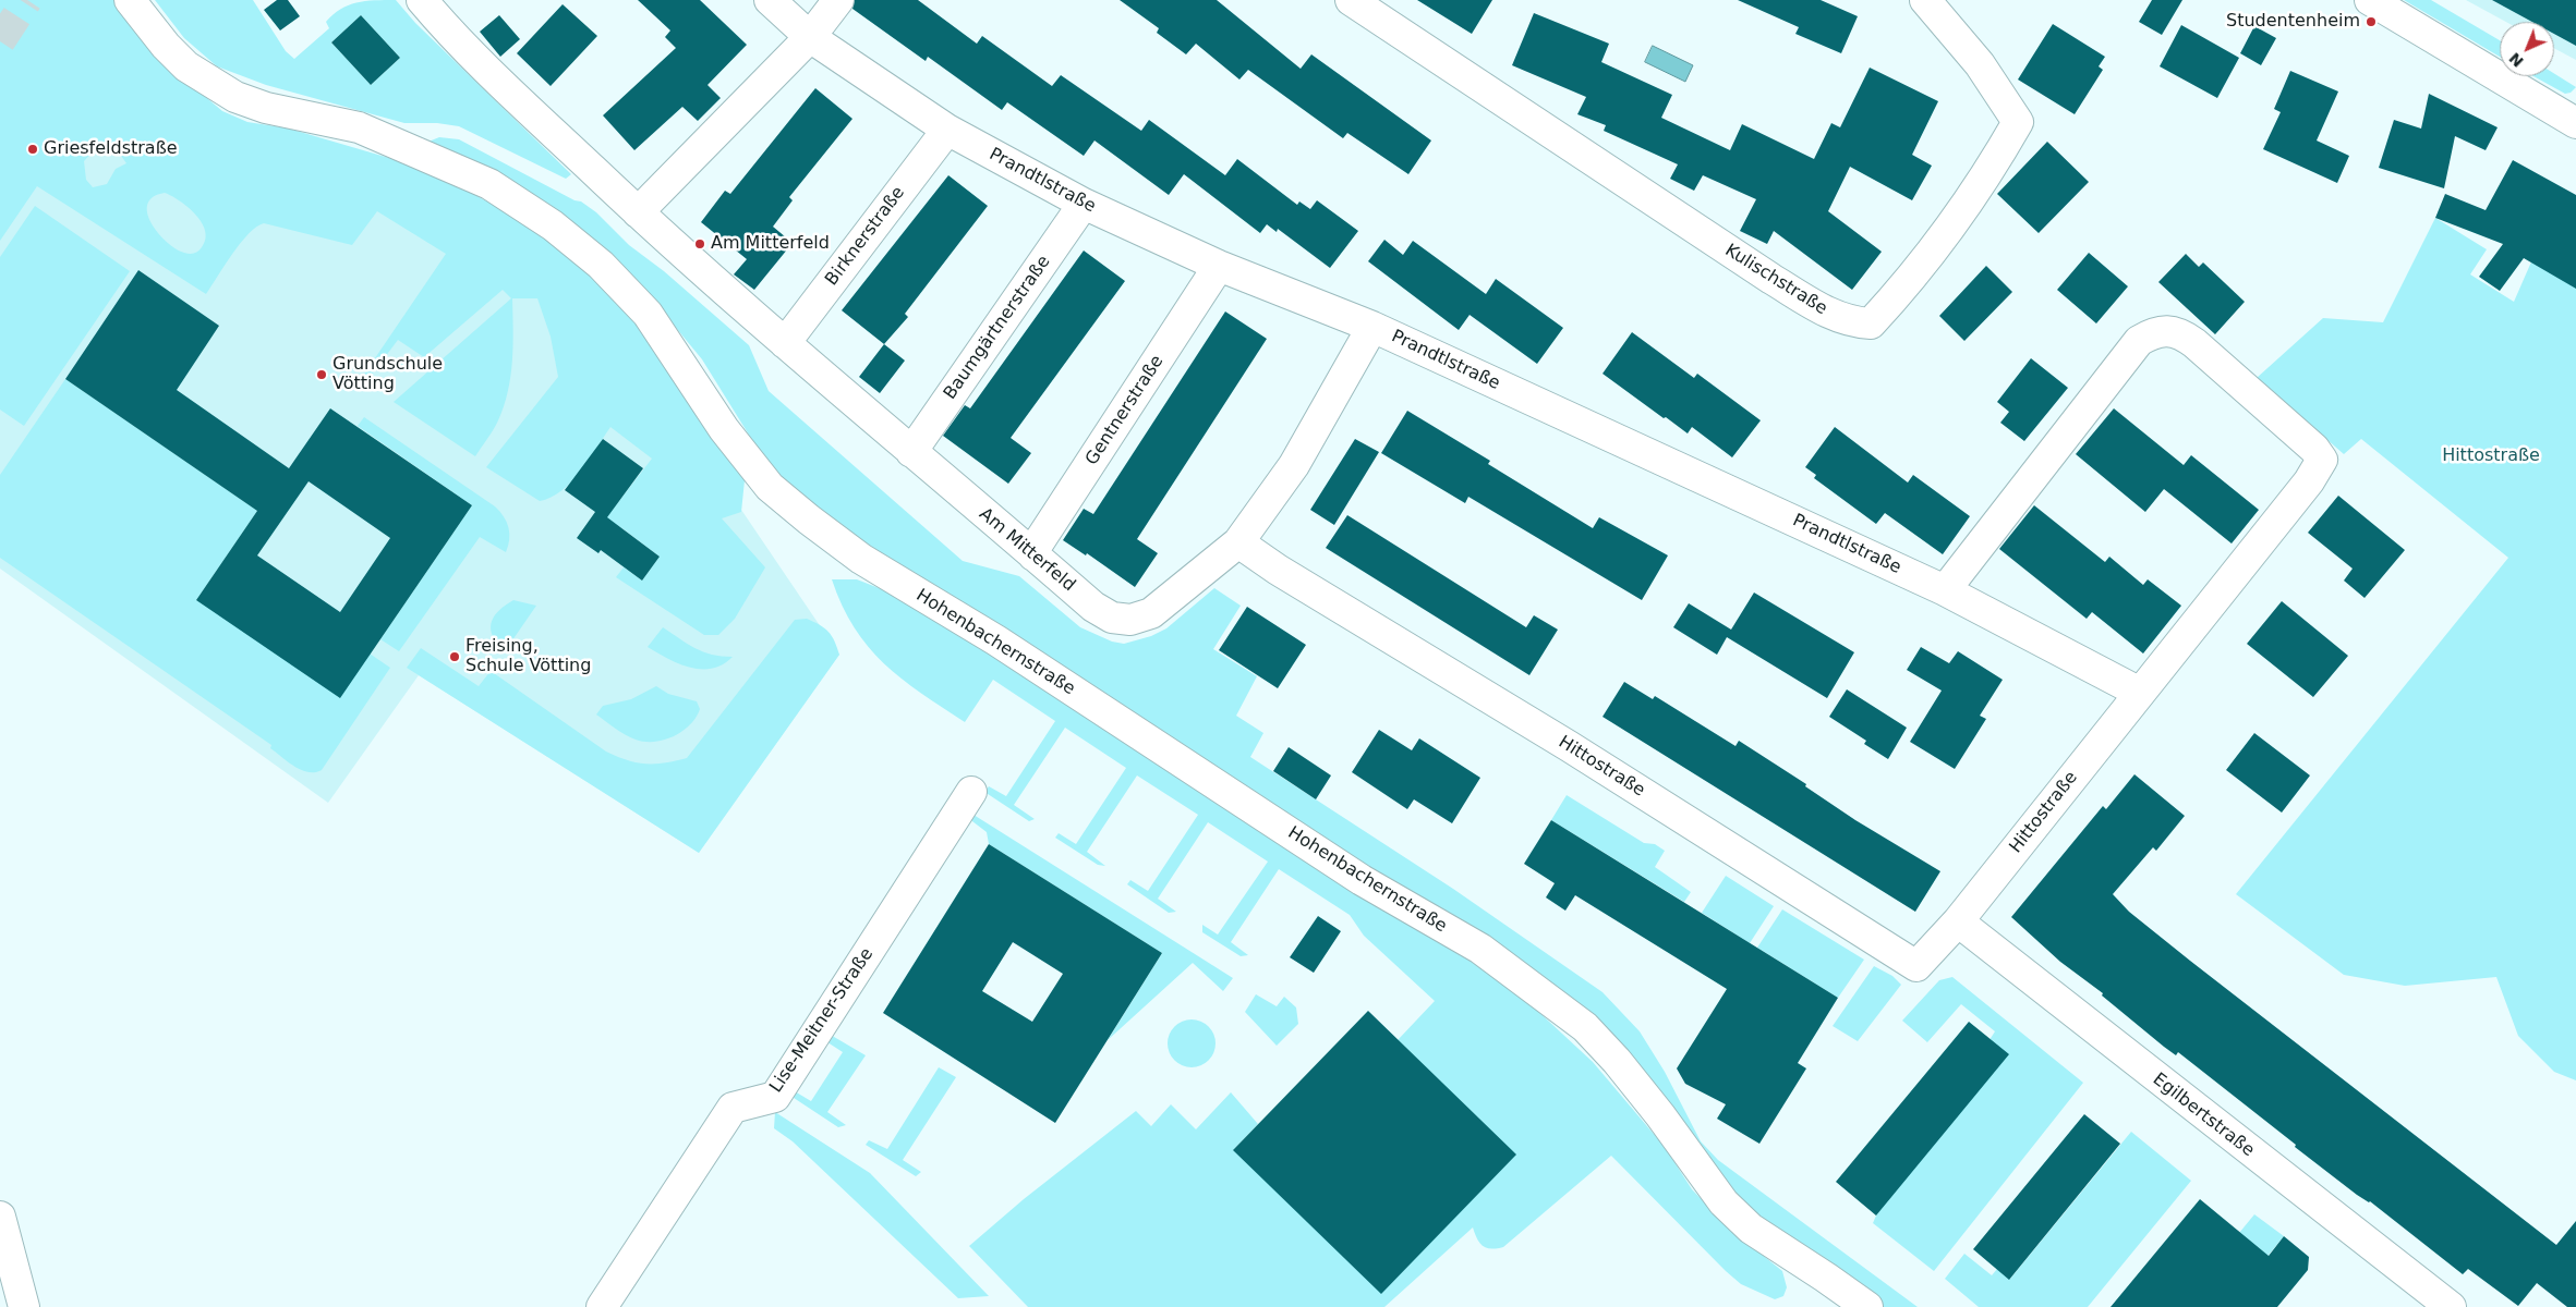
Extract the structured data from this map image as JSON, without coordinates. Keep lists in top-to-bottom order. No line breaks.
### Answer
{"streets":{"street":["Prandtlstraße","Birknerstraße","Kulischstraße","Baumgärtnerstraße","Gentnerstraße","Am Mitterfeld","Hohenbachernstraße","Hittostraße","Lise-Meitner-Straße","Egilbertstraße"]},"crossings":[["Prandtlstraße","Birknerstraße"],["Prandtlstraße","Baumgärtnerstraße"],["Prandtlstraße","Gentnerstraße"],["Prandtlstraße","Am Mitterfeld"],["Prandtlstraße","Hittostraße"],["Birknerstraße","Am Mitterfeld"],["Baumgärtnerstraße","Am Mitterfeld"],["Gentnerstraße","Am Mitterfeld"],["Am Mitterfeld","Hittostraße"],["Hittostraße","Egilbertstraße"]],"parks":["Hittostraße"],"places":["Studentenheim","Griesfeldstraße","Am Mitterfeld","Grundschule Vötting","Freising, Schule Vötting"],"north":"bottom left"}
